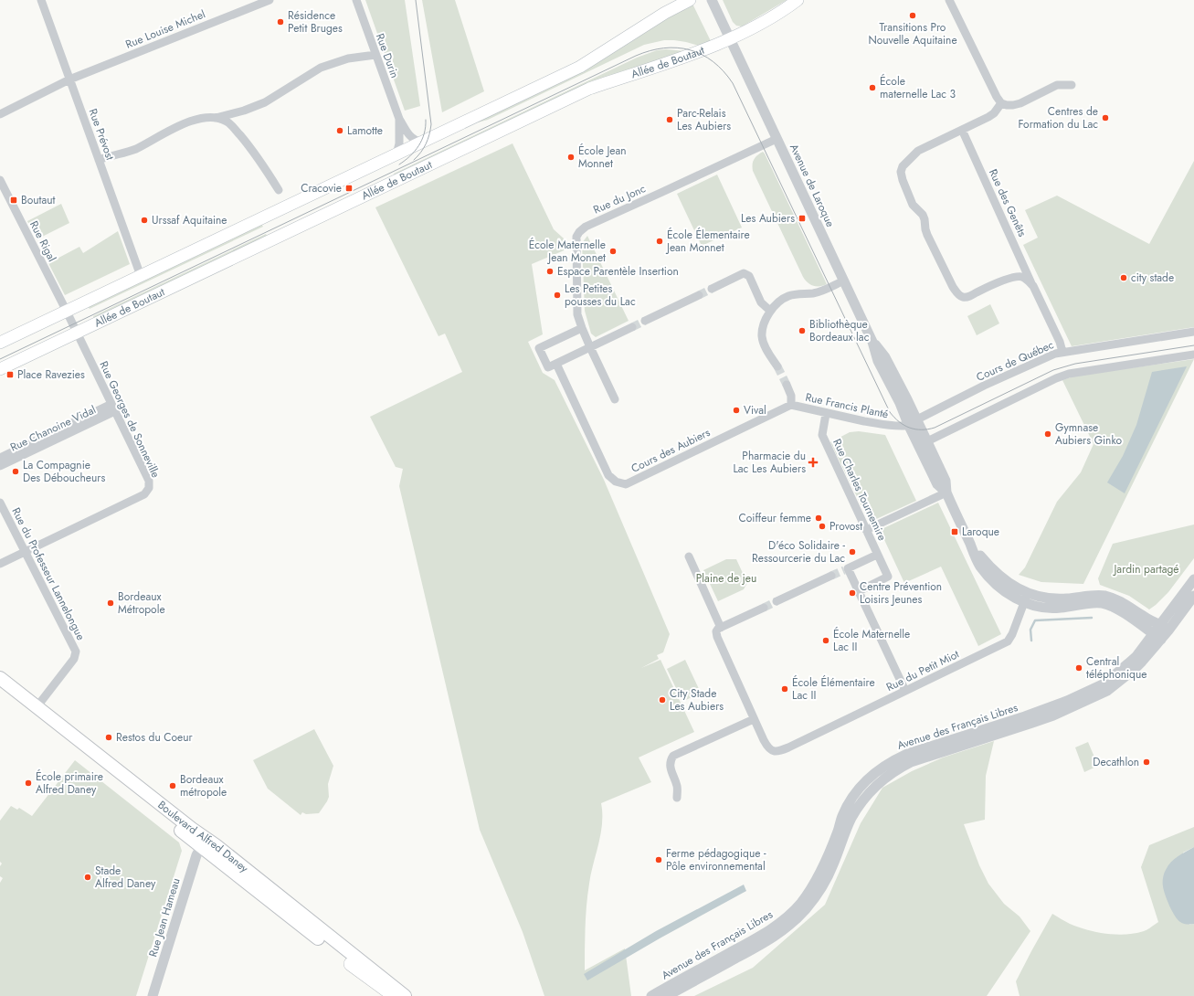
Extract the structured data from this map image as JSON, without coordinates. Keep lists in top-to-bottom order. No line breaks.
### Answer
{"streets":{"main road":["Allée de Boutaut","Boulevard Alfred Daney"],"street":["Rue Louise Michel","Rue Durin","Rue Prévost","Avenue de Laroque","Rue du Jonc","Rue des Genêts","Rue Rigal","Cours de Québec","Rue Francis Planté","Rue Georges de Sonneville","Rue Chanoine Vidal","Cours des Aubiers","Rue Charles Tournemire","Rue du Professeur Lannelongue","Rue du Petit Miot","Avenue des Français Libres","Rue Jean Hameau"]},"crossings":[["Rue Louise Michel","Rue Prévost"],["Allée de Boutaut","Avenue de Laroque"],["Allée de Boutaut","Rue Rigal"],["Allée de Boutaut","Rue Georges de Sonneville"],["Avenue de Laroque","Rue du Jonc"],["Avenue de Laroque","Cours de Québec"],["Avenue de Laroque","Rue Francis Planté"],["Avenue de Laroque","Rue du Petit Miot"],["Avenue de Laroque","Avenue des Français Libres"],["Rue des Genêts","Cours de Québec"],["Rue Rigal","Rue Georges de Sonneville"],["Cours de Québec","Rue Francis Planté"],["Rue Francis Planté","Cours des Aubiers"],["Rue Francis Planté","Rue Charles Tournemire"],["Rue Georges de Sonneville","Rue Chanoine Vidal"],["Rue Georges de Sonneville","Rue du Professeur Lannelongue"],["Rue Charles Tournemire","Rue du Petit Miot"],["Rue du Professeur Lannelongue","Boulevard Alfred Daney"],["Boulevard Alfred Daney","Rue Jean Hameau"]],"parks":["Jardin partagé","Plaine de jeu"],"places":{"other":["Transitions Pro Nouvelle Aquitaine","Résidence Petit Bruges","École maternelle Lac 3","Centres de Formation du Lac","Parc-Relais Les Aubiers","Lamotte","École Jean Monnet","Urssaf Aquitaine","École Élementaire Jean Monnet","École Maternelle Jean Monnet","Espace Parentèle Insertion","city stade","Les Petites pousses du Lac","Bibliothèque Bordeaux lac","Vival","Gymnase Aubiers Ginko","La Compagnie Des Déboucheurs","Coiffeur femme","Provost","D'éco Solidaire - Ressourcerie du Lac","Centre Prévention Loisirs Jeunes","Bordeaux Métropole","École Maternelle Lac II","Central téléphonique","École Élémentaire Lac II","City Stade Les Aubiers","Restos du Coeur","Decathlon","École primaire Alfred Daney","Bordeaux métropole","Ferme pédagogique - Pôle environnemental","Stade Alfred Daney"],"transit":["Cracovie","Boutaut","Les Aubiers","Place Ravezies","Laroque"],"health":["Pharmacie du Lac Les Aubiers"]}}
